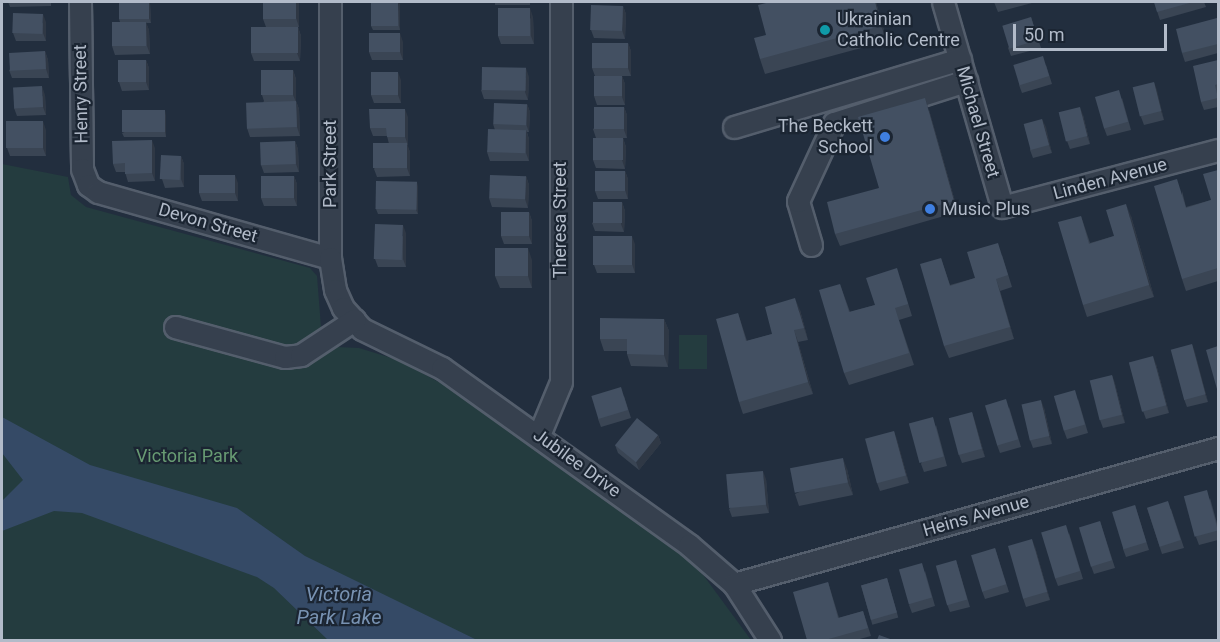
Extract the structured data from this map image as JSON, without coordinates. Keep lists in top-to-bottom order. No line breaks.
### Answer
{"streets":{"street":["Henry Street","Michael Street","Park Street","Linden Avenue","Theresa Street","Devon Street","Jubilee Drive","Heins Avenue"]},"crossings":[["Henry Street","Devon Street"],["Michael Street","Linden Avenue"],["Park Street","Devon Street"],["Park Street","Jubilee Drive"],["Theresa Street","Jubilee Drive"],["Jubilee Drive","Heins Avenue"]],"water":["Victoria Park Lake"],"parks":["Victoria Park"],"places":["Ukrainian Catholic Centre","The Beckett School","Music Plus"],"scale_bar":"50 m"}
